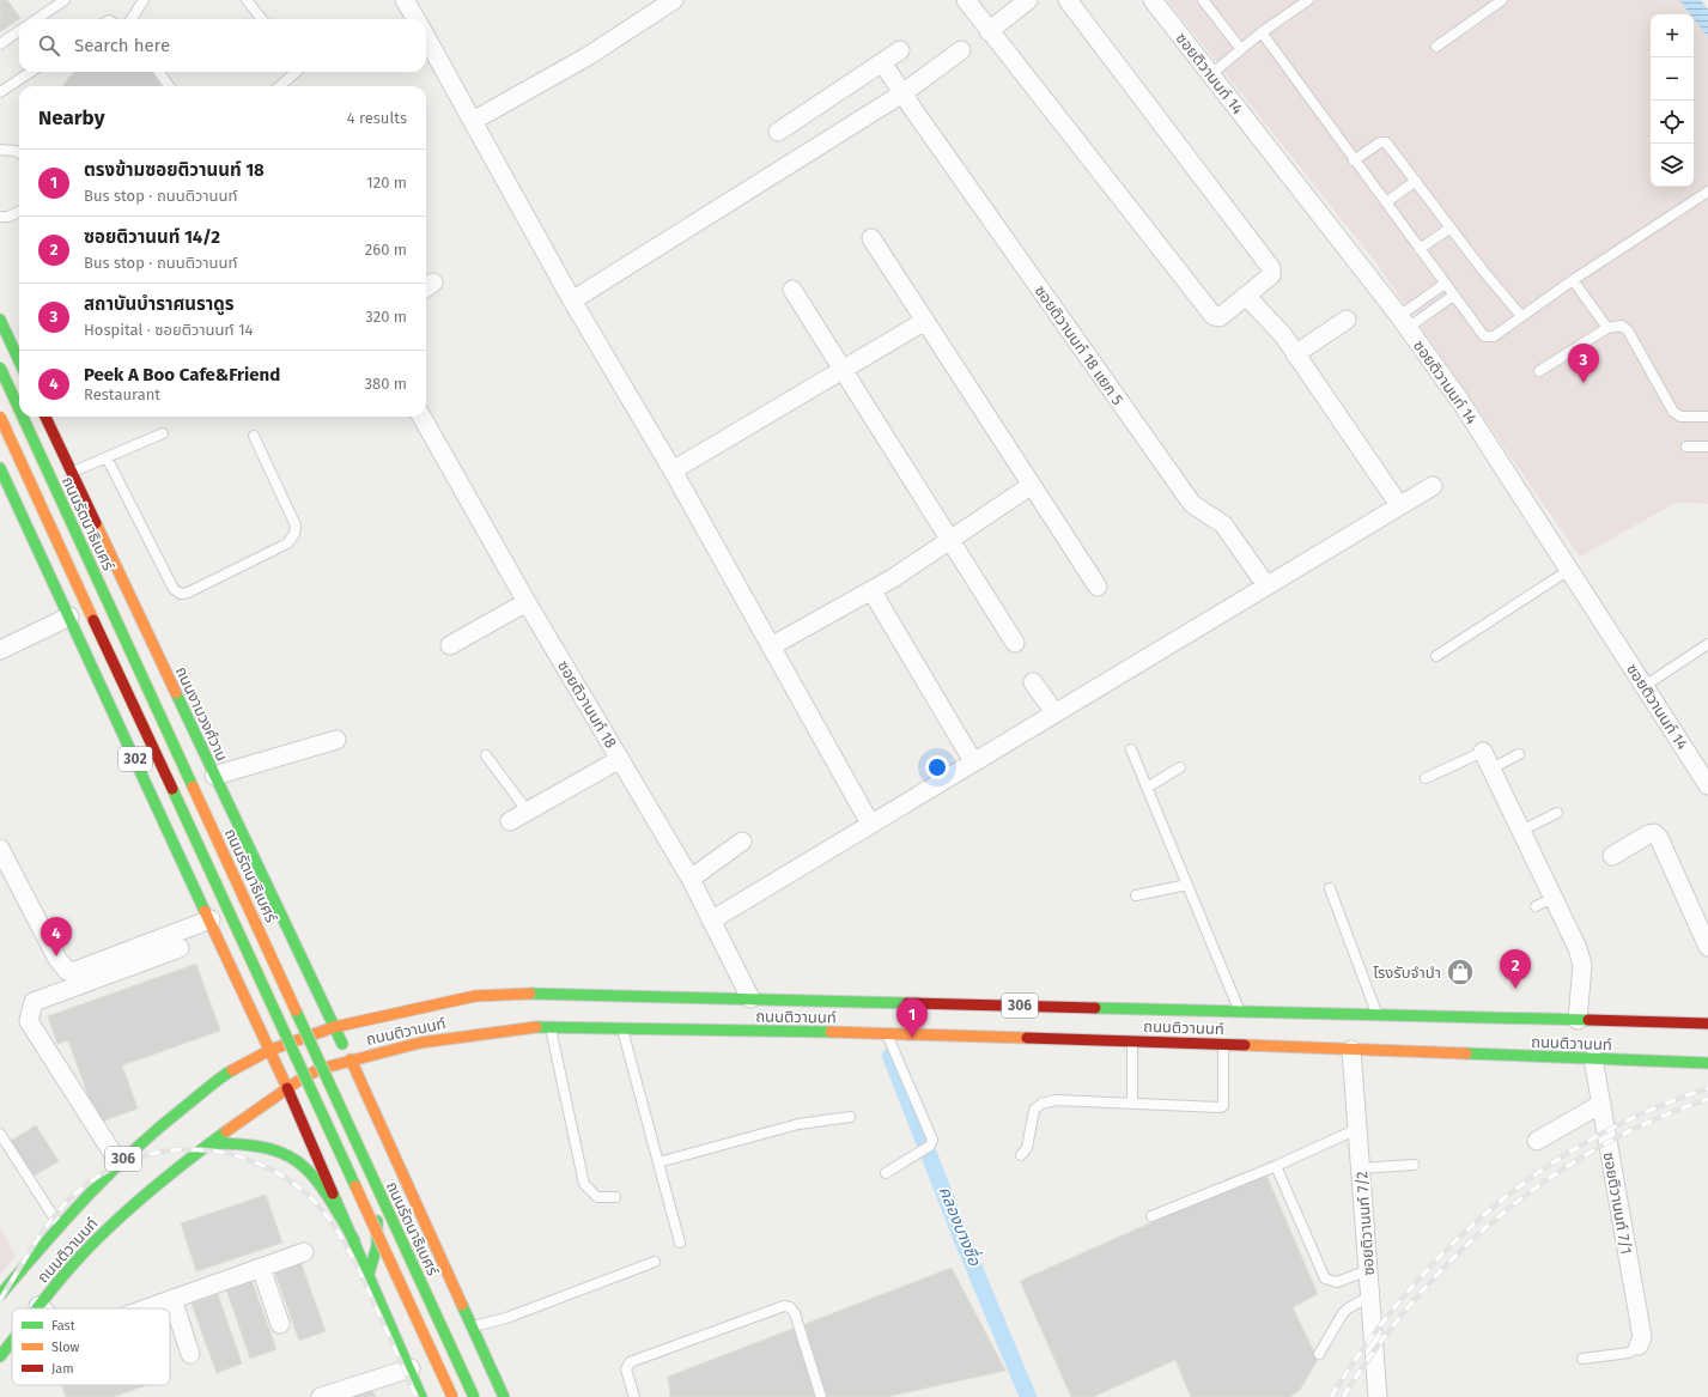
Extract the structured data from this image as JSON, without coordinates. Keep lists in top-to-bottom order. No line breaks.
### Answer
{"streets":{"main road":["ถนนรัตนาธิเบศร์","ถนนงามวงศ์วาน","302","306","ถนนติวานนท์"],"street":["ซอยติวานนท์ 14","ซอยติวานนท์ 18 แยก 5","ซอยติวานนท์ 18","ซอยติวานนท์ 7/1","ซอยติวานนท์ 7/2"]},"crossings":[["ถนนรัตนาธิเบศร์","ถนนงามวงศ์วาน"],["ถนนรัตนาธิเบศร์","ถนนติวานนท์"],["ซอยติวานนท์ 18","ถนนติวานนท์"],["ถนนงามวงศ์วาน","ถนนติวานนท์"],["302","ถนนติวานนท์"],["ถนนติวานนท์","ซอยติวานนท์ 7/1"],["ถนนติวานนท์","ซอยติวานนท์ 7/2"]],"water":["คลองบางซื่อ"],"places":{"shop":["โรงรับจำนำ"]},"legend":["Fast","Slow","Jam"],"page":{"map_buttons":["+","−"],"search":"Search here","heading":["Nearby","4 results"],"list":[{"mark":"1","name":"ตรงข้ามซอยติวานนท์ 18","note":"Bus stop · ถนนติวานนท์","value":"120 m"},{"mark":"2","name":"ซอยติวานนท์ 14/2","note":"Bus stop · ถนนติวานนท์","value":"260 m"},{"mark":"3","name":"สถาบันบำราศนราดูร","note":"Hospital · ซอยติวานนท์ 14","value":"320 m"},{"mark":"4","name":"Peek A Boo Cafe&Friend","note":"Restaurant","value":"380 m"}],"pins":["3","4","2","1"]}}
